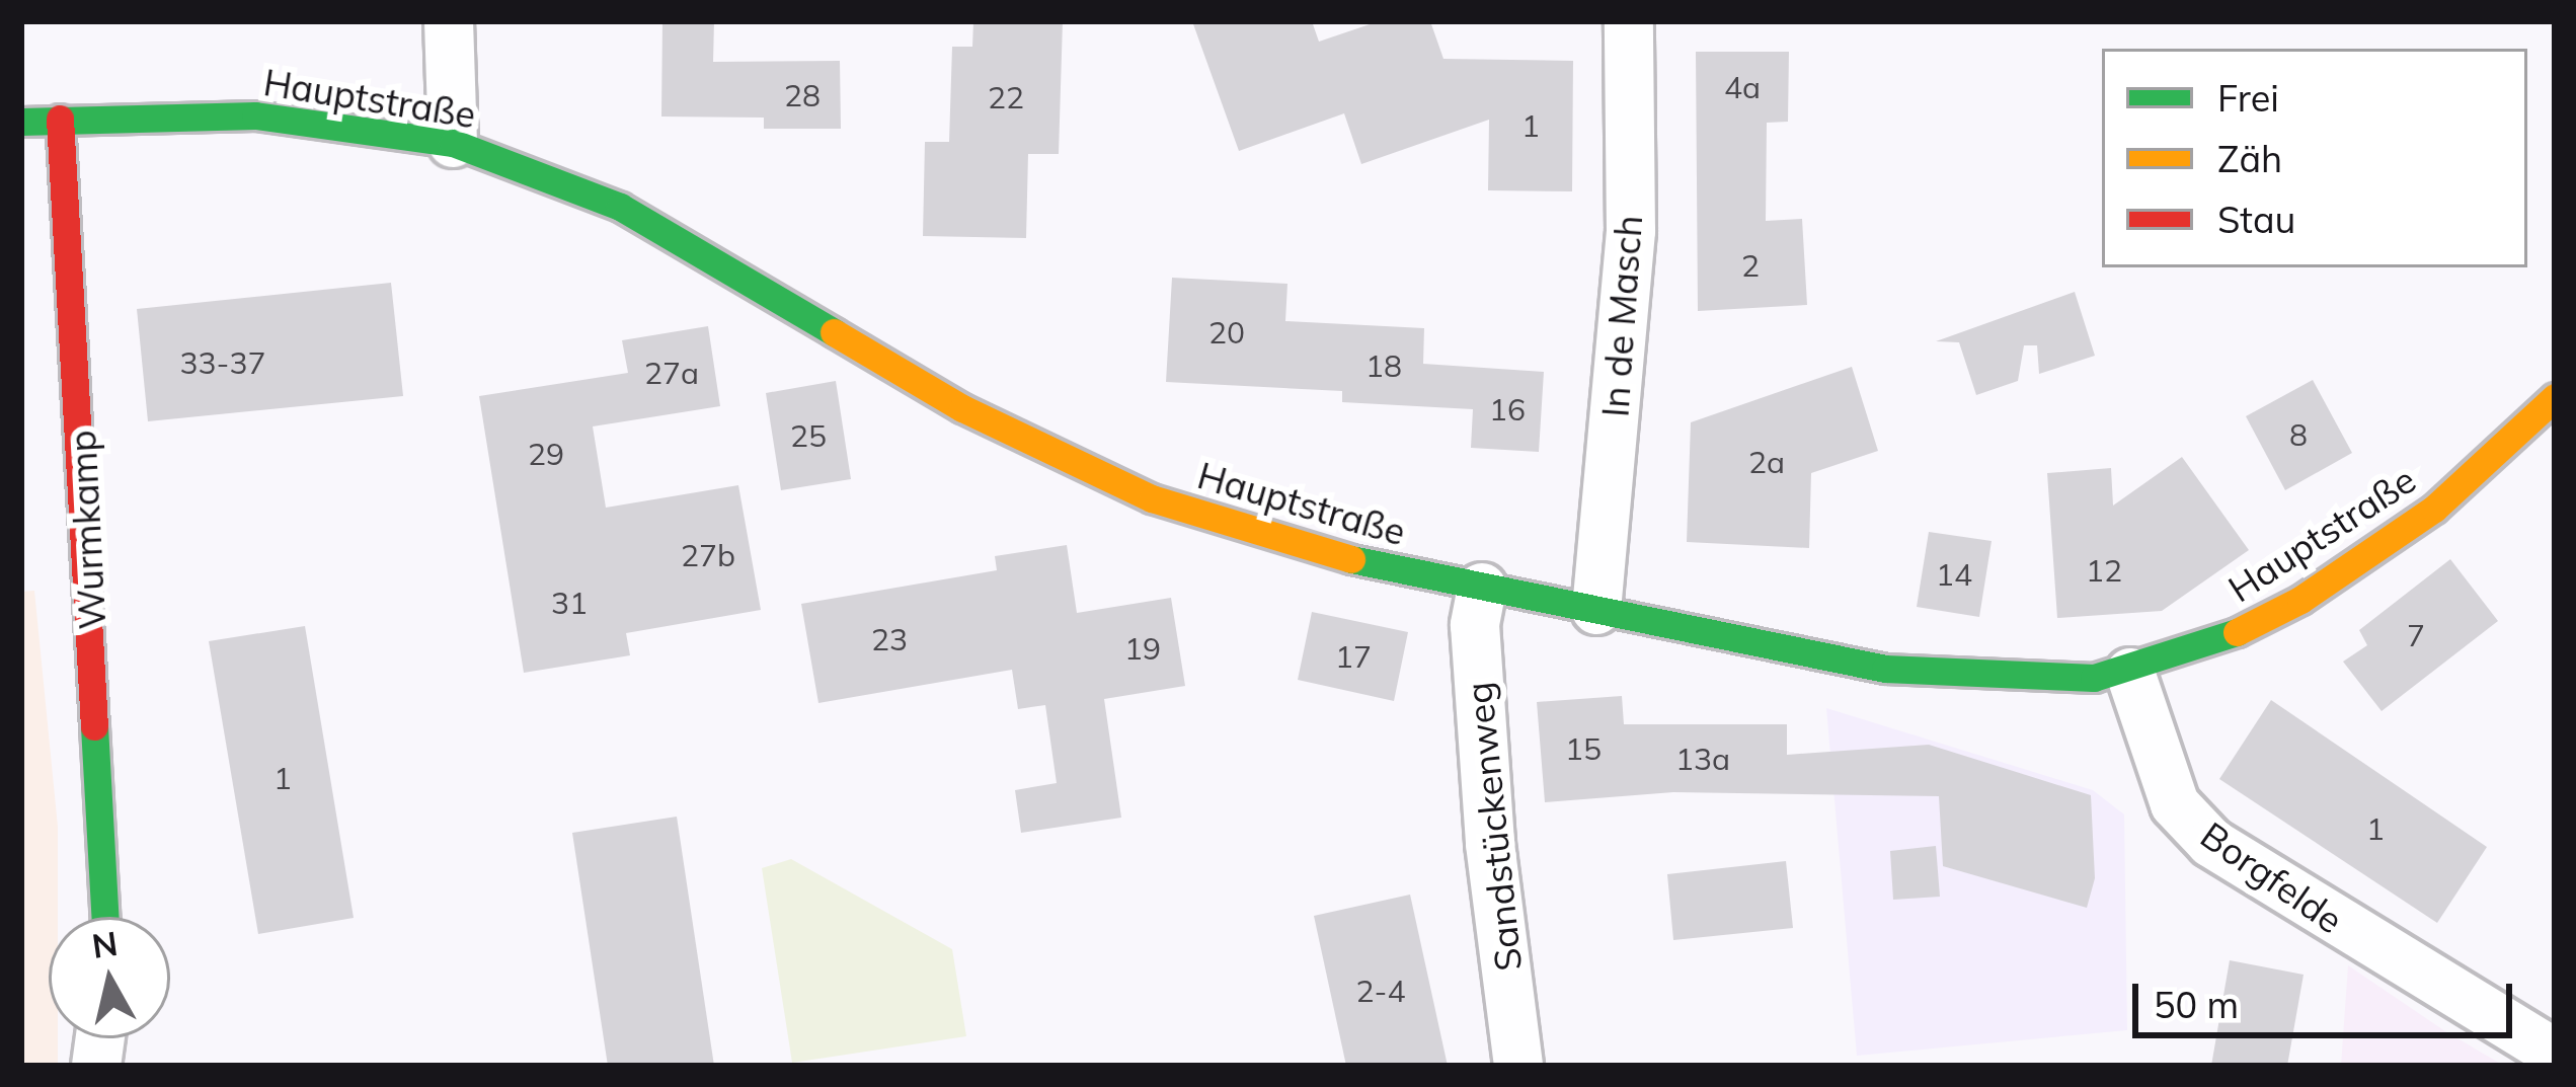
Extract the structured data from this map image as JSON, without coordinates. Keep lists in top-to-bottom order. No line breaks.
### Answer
{"streets":{"main road":["Hauptstraße","Wurmkamp"],"street":["In de Masch","Sandstückenweg","Borgfelde"]},"crossings":[["Hauptstraße","In de Masch"],["Hauptstraße","Wurmkamp"],["Hauptstraße","Sandstückenweg"],["Hauptstraße","Borgfelde"]],"house_numbers":["4a","28","22","1","2","20","33-37","18","27a","16","8","25","29","2a","27b","12","14","31","7","23","19","17","15","13a","1","1","2-4"],"legend":["Frei","Zäh","Stau"],"scale_bar":"50 m","north":"top"}
